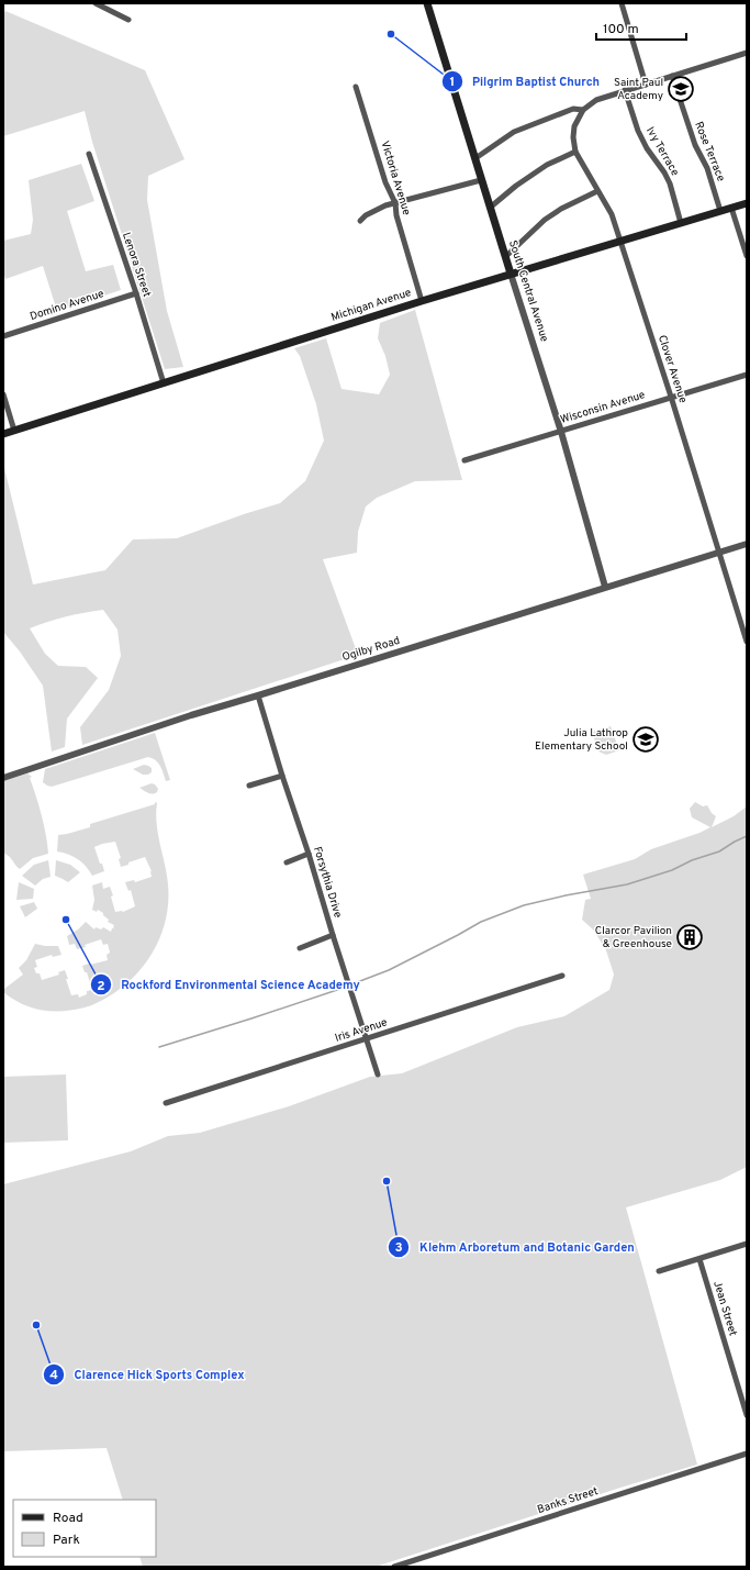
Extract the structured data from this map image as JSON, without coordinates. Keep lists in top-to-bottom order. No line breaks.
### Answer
{"streets":{"main road":["South Central Avenue","Michigan Avenue"],"street":["Ivy Terrace","Rose Terrace","Victoria Avenue","Lenora Street","Domino Avenue","Clover Avenue","Wisconsin Avenue","Ogilby Road","Forsythia Drive","Iris Avenue","Jean Street","Banks Street"]},"crossings":[["Ivy Terrace","Michigan Avenue"],["Rose Terrace","Michigan Avenue"],["Victoria Avenue","Michigan Avenue"],["Lenora Street","Domino Avenue"],["Lenora Street","Michigan Avenue"],["South Central Avenue","Michigan Avenue"],["South Central Avenue","Wisconsin Avenue"],["South Central Avenue","Ogilby Road"],["Michigan Avenue","Clover Avenue"],["Clover Avenue","Wisconsin Avenue"],["Clover Avenue","Ogilby Road"],["Ogilby Road","Forsythia Drive"],["Forsythia Drive","Iris Avenue"]],"places":{"other":["Pilgrim Baptist Church","Rockford Environmental Science Academy","Klehm Arboretum and Botanic Garden","Clarence Hick Sports Complex"],"school or university":["Saint Paul Academy","Julia Lathrop Elementary School"],"building":["Clarcor Pavilion & Greenhouse"]},"legend":["Road","Park"],"scale_bar":"100 m"}
